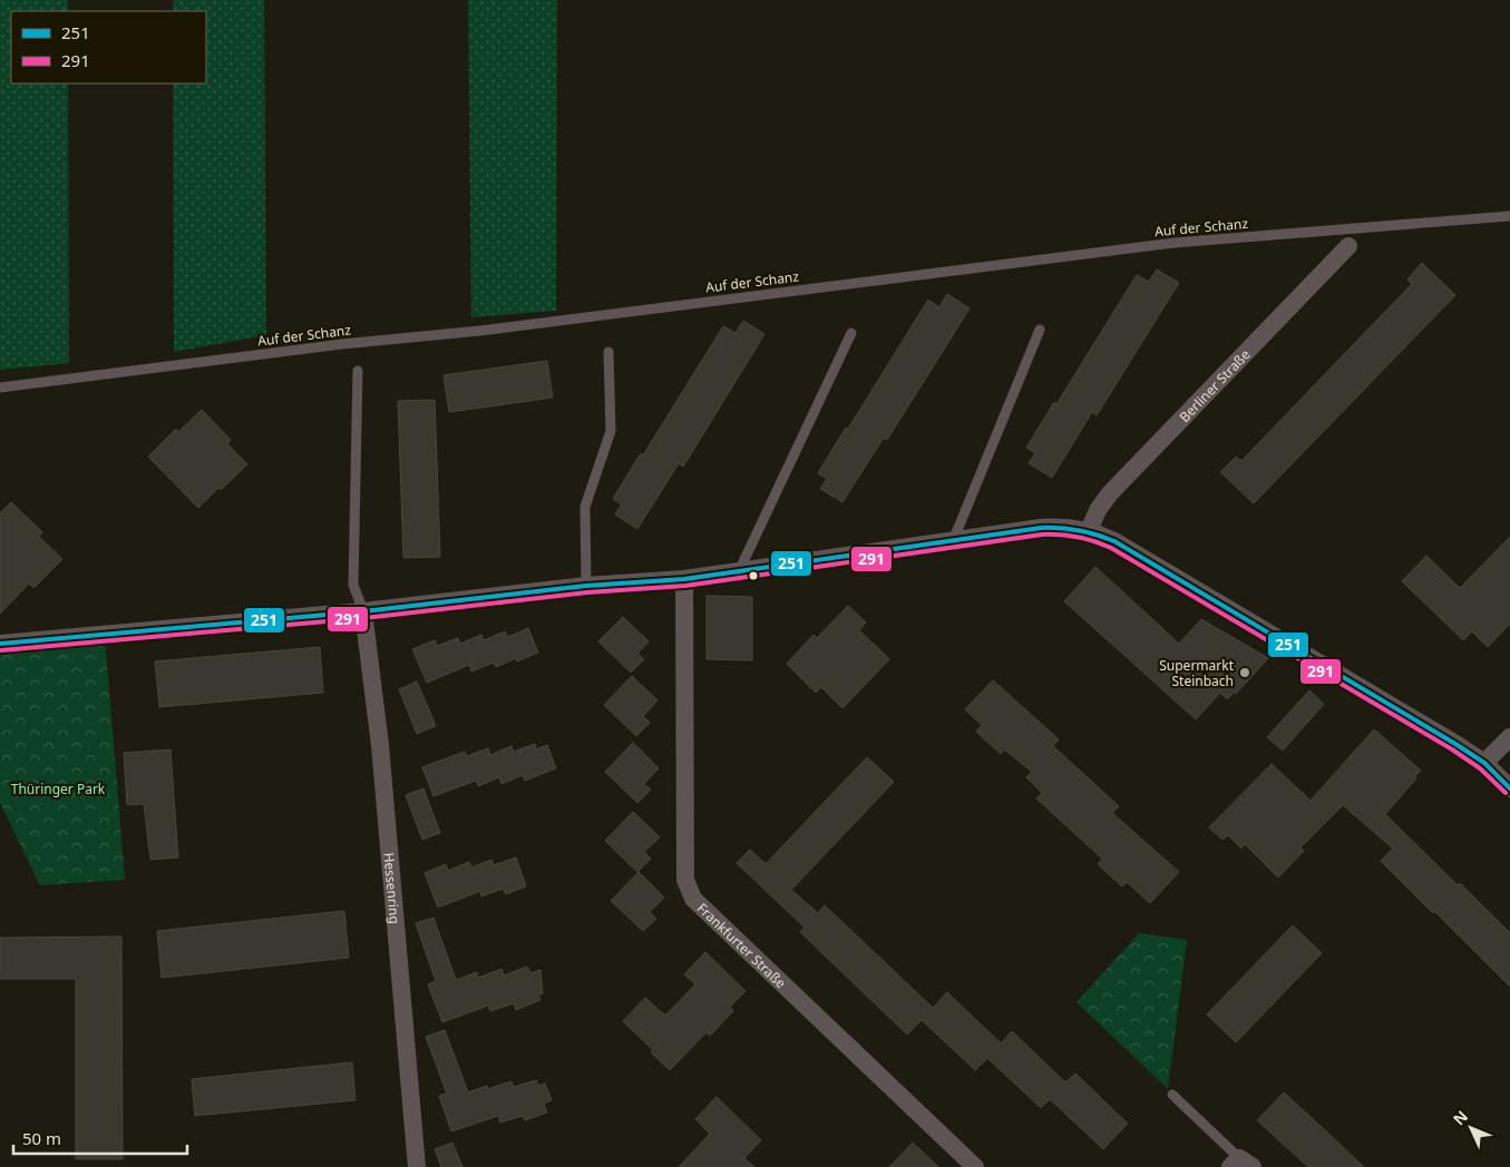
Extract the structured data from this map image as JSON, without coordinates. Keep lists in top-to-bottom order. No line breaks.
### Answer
{"streets":{"street":["Berliner Straße","Hessenring","Frankfurter Straße"],"lane":["Auf der Schanz"]},"parks":["Thüringer Park"],"places":["Supermarkt Steinbach"],"lines":["transit line 251","transit line 291"],"legend":["251","291"],"scale_bar":"50 m","north":"top left"}
